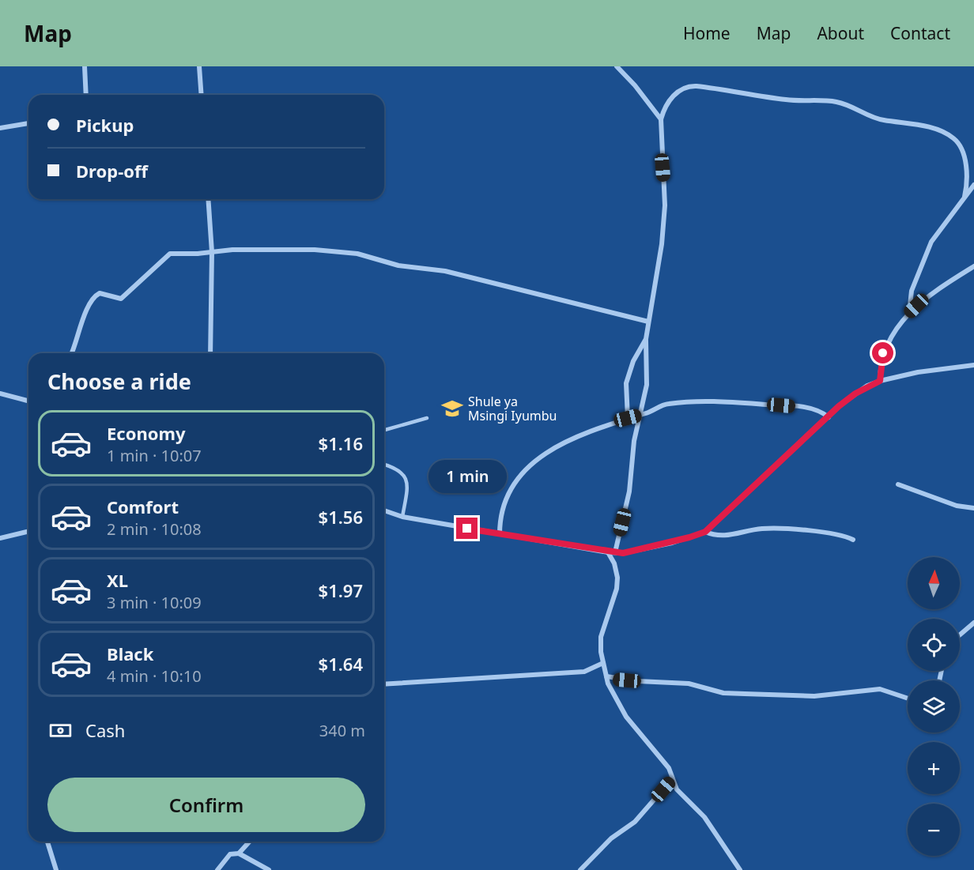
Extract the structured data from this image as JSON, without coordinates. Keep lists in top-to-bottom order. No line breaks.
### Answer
{"places":{"school or university":["Shule ya Msingi Iyumbu"]},"north":"top","page":{"header":"Map","nav":["Home","Map","About","Contact"],"banner":["Pickup","Drop-off"],"heading":"Choose a ride","list":[{"name":"Economy","note":"1 min · 10:07","value":"$1.16"},{"name":"Comfort","note":"2 min · 10:08","value":"$1.56"},{"name":"XL","note":"3 min · 10:09","value":"$1.97"},{"name":"Black","note":"4 min · 10:10","value":"$1.64"}],"bubble":"1 min","map_buttons":["+","−"],"pay":["Cash","340 m"],"buttons":"Confirm"}}
